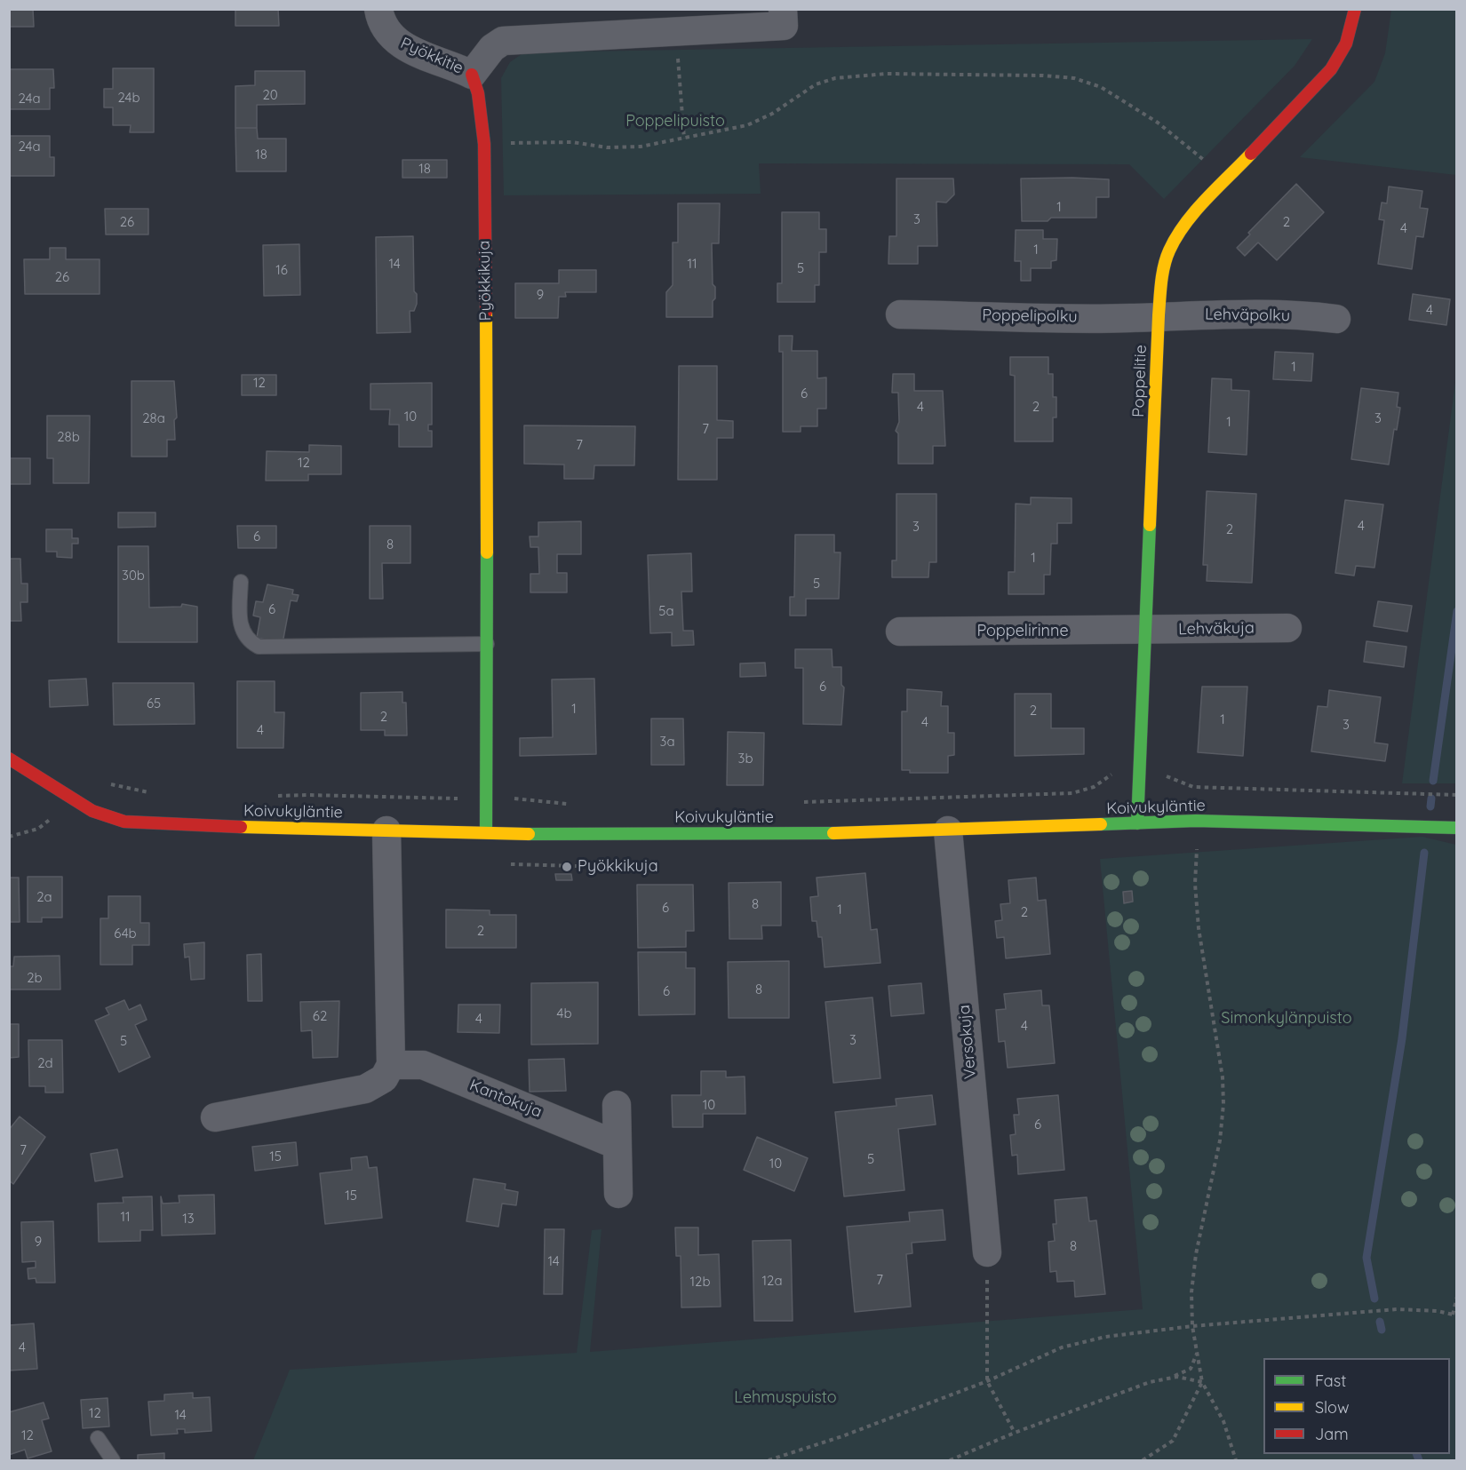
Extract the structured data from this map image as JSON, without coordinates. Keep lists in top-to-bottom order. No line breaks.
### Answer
{"streets":{"street":["Pyökkitie","Pyökkikuja","Lehväpolku","Poppelipolku","Poppelitie","Lehväkuja","Poppelirinne","Koivukyläntie","Versokuja","Kantokuja"]},"crossings":[["Pyökkitie","Pyökkikuja"],["Pyökkikuja","Koivukyläntie"],["Lehväpolku","Poppelipolku"],["Lehväpolku","Poppelitie"],["Poppelipolku","Poppelitie"],["Poppelitie","Lehväkuja"],["Poppelitie","Poppelirinne"],["Poppelitie","Koivukyläntie"],["Lehväkuja","Poppelirinne"],["Koivukyläntie","Versokuja"]],"parks":["Poppelipuisto","Simonkylänpuisto","Lehmuspuisto"],"places":["Pyökkikuja"],"house_numbers":["20","24b","24a","24a","18","18","1","3","26","2","4","1","14","11","5","16","26","9","4","1","12","6","4","2","10","28a","3","1","7","28b","7","12","4","3","2","6","8","1","30b","5","6","5a","6","65","1","2","2","1","4","3","4","3a","3b","2a","8","6","1","2","2","64b","2b","8","6","4b","62","4","4","3","5","2d","10","6","7","15","5","10","15","11","13","9","8","14","7","12a","12b","4","12","14","12"],"legend":["Fast","Slow","Jam"]}
